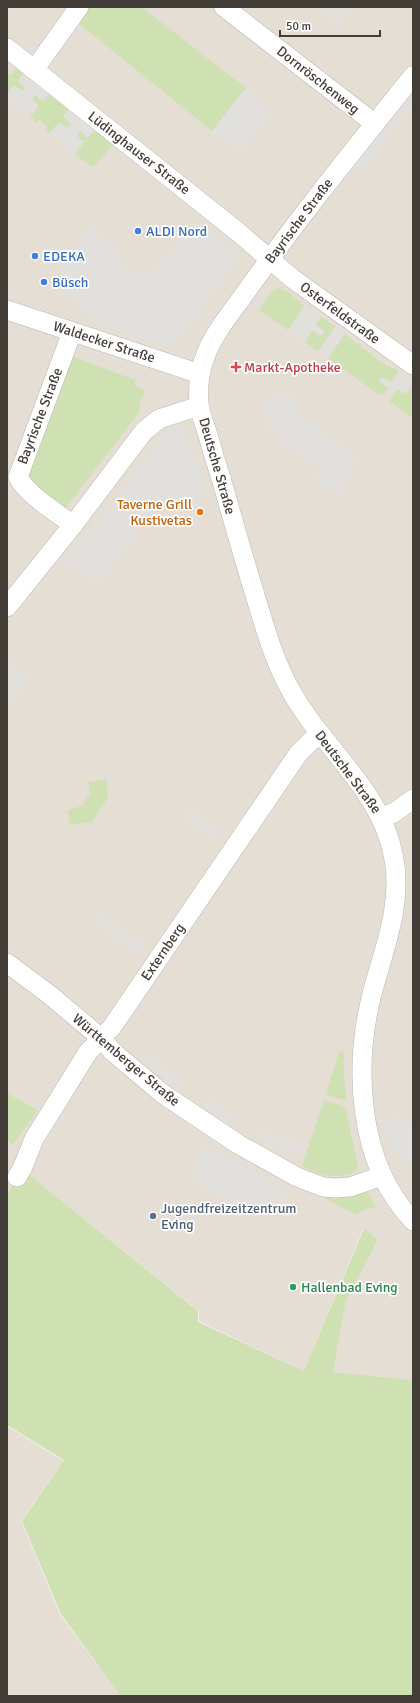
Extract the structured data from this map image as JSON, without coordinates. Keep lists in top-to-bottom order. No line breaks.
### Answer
{"streets":{"street":["Dornröschenweg","Lüdinghauser Straße","Bayrische Straße","Osterfeldstraße","Waldecker Straße","Deutsche Straße","Externberg","Württemberger Straße"]},"crossings":[["Dornröschenweg","Bayrische Straße"],["Lüdinghauser Straße","Bayrische Straße"],["Lüdinghauser Straße","Osterfeldstraße"],["Bayrische Straße","Osterfeldstraße"],["Bayrische Straße","Waldecker Straße"],["Bayrische Straße","Deutsche Straße"],["Waldecker Straße","Deutsche Straße"],["Deutsche Straße","Externberg"],["Deutsche Straße","Württemberger Straße"],["Externberg","Württemberger Straße"]],"places":{"other":["ALDI Nord","EDEKA","Büsch","Taverne Grill Kustivetas","Jugendfreizeitzentrum Eving","Hallenbad Eving"],"health":["Markt-Apotheke"]},"scale_bar":"50 m"}
